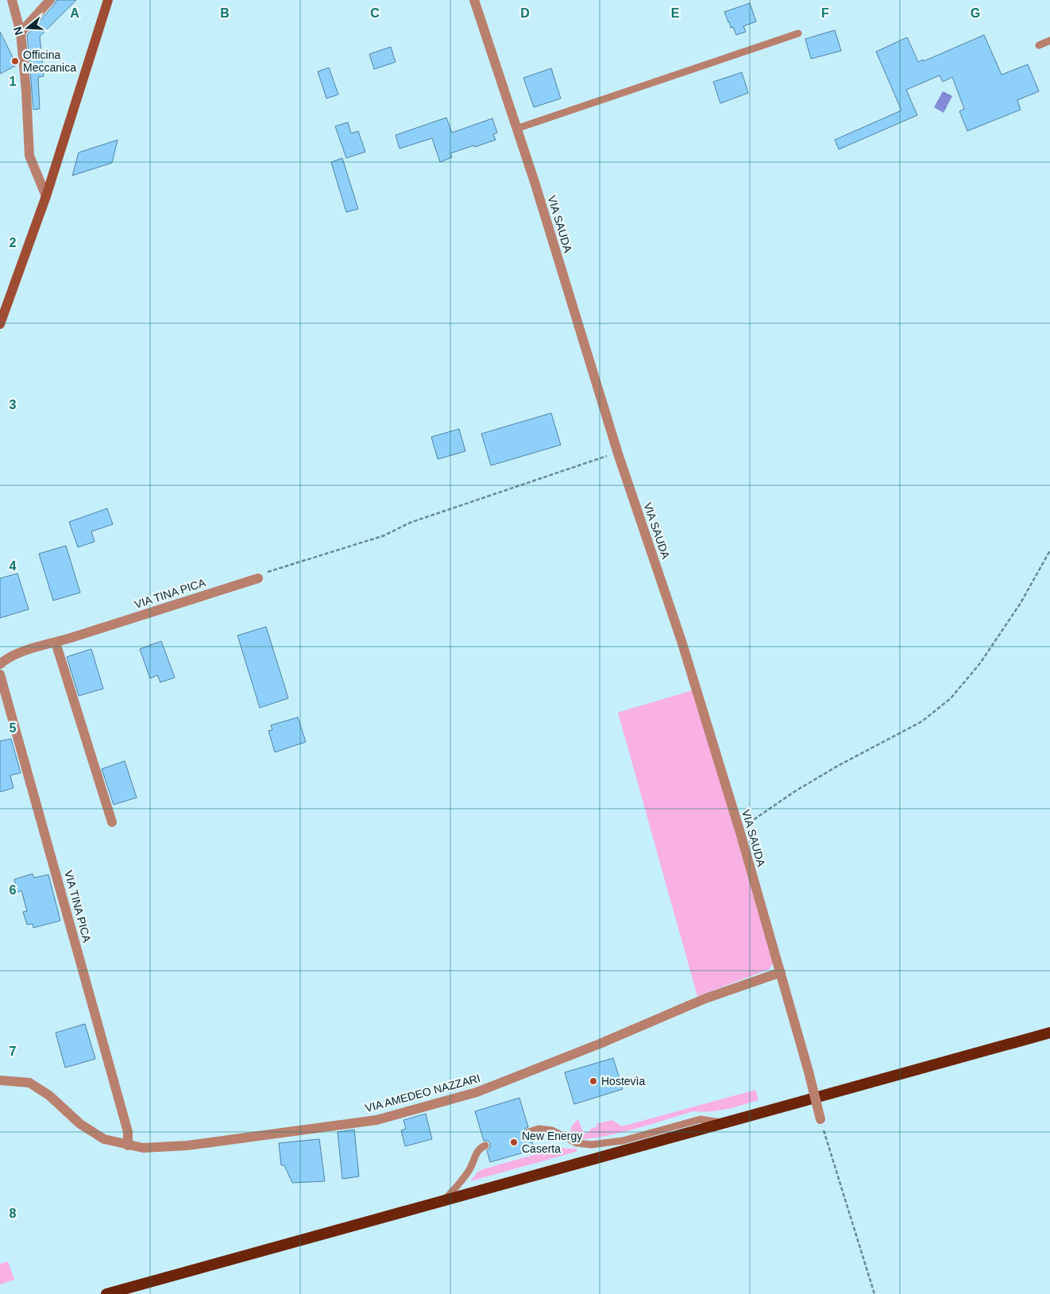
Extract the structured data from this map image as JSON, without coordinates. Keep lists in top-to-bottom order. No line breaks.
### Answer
{"streets":{"street":["VIA SAUDA","VIA TINA PICA","VIA AMEDEO NAZZARI"]},"crossings":[["VIA SAUDA","VIA AMEDEO NAZZARI"],["VIA TINA PICA","VIA AMEDEO NAZZARI"]],"places":["Officina Meccanica","Hostevìa","New Energy Caserta"],"north":"left","grid":{"columns":["A","B","C","D","E","F","G"],"rows":["1","2","3","4","5","6","7","8"]}}
